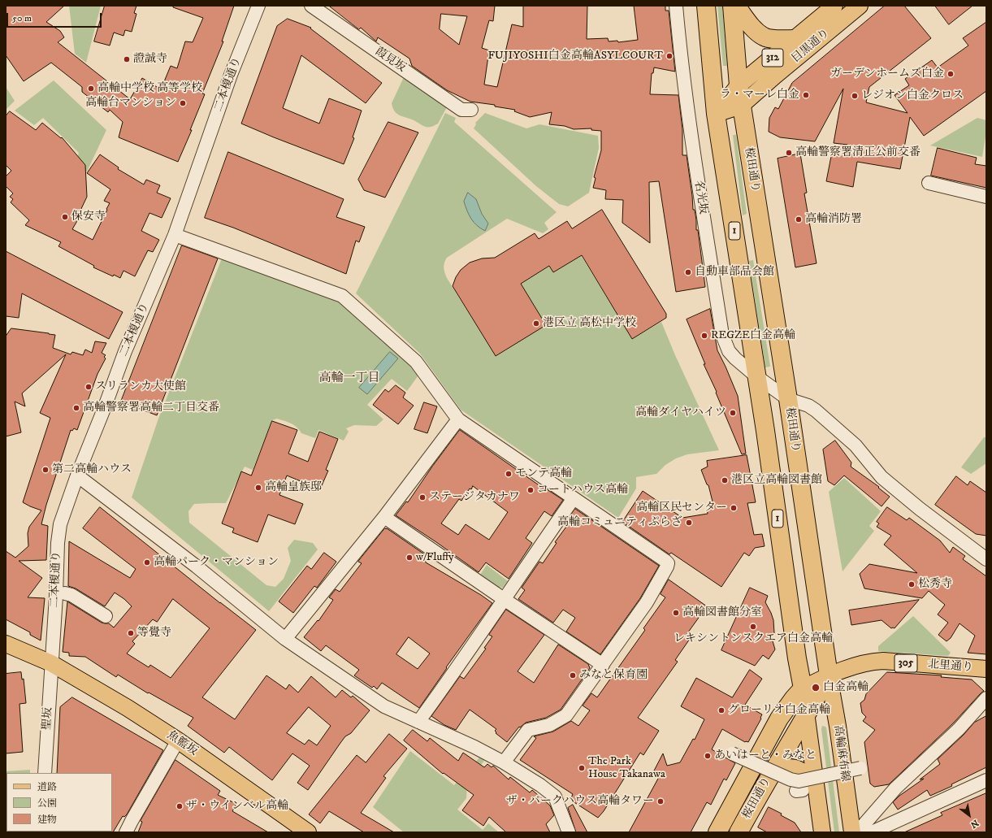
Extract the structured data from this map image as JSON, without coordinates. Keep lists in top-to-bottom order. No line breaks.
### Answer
{"streets":{"highway":["桜田通り","1"],"main road":["目黒通り","312","305","北里通り","魚籃坂","高輪麻布線"],"street":["葭見坂","二本榎通り","名光坂","聖坂"]},"crossings":[["目黒通り","桜田通り"],["目黒通り","1"],["二本榎通り","聖坂"],["二本榎通り","魚籃坂"],["桜田通り","名光坂"],["桜田通り","1"],["桜田通り","北里通り"],["桜田通り","高輪麻布線"],["名光坂","1"],["1","北里通り"],["北里通り","高輪麻布線"],["聖坂","魚籃坂"]],"districts":["高輪一丁目"],"places":["FUJIYOSHI白金高輪ASYLCOURT","證誠寺","ガーデンホームズ白金","高輪中学校 高等学校","ラ・マーレ白金","レジオン白金クロス","高輪台マンション","高輪警察署清正公前交番","保安寺","高輪消防署","自動車部品会館","港区立 高松中学校","REGZE白金高輪","スリランカ大使館","高輪警察署高輪二丁目交番","高輪ダイヤハイツ","第二高輪ハウス","モンテ高輪","港区立高輪図書館","高輪皇族邸","コートハウス高輪","ステージタカナワ","高輪区民センター","高輪コミュニティぷらざ","w/Fluffy","高輪パーク・マンション","松秀寺","高輪図書館分室","レキシントンスクエア白金高輪","等覺寺","みなと保育園","白金高輪","グローリオ白金高輪","あいはーと・みなと","The Park House Takanawa","ザ・パークハウス高輪タワー","ザ・ウインベル高輪"],"legend":["道路","公園","建物"],"scale_bar":"50 m","north":"bottom right"}
